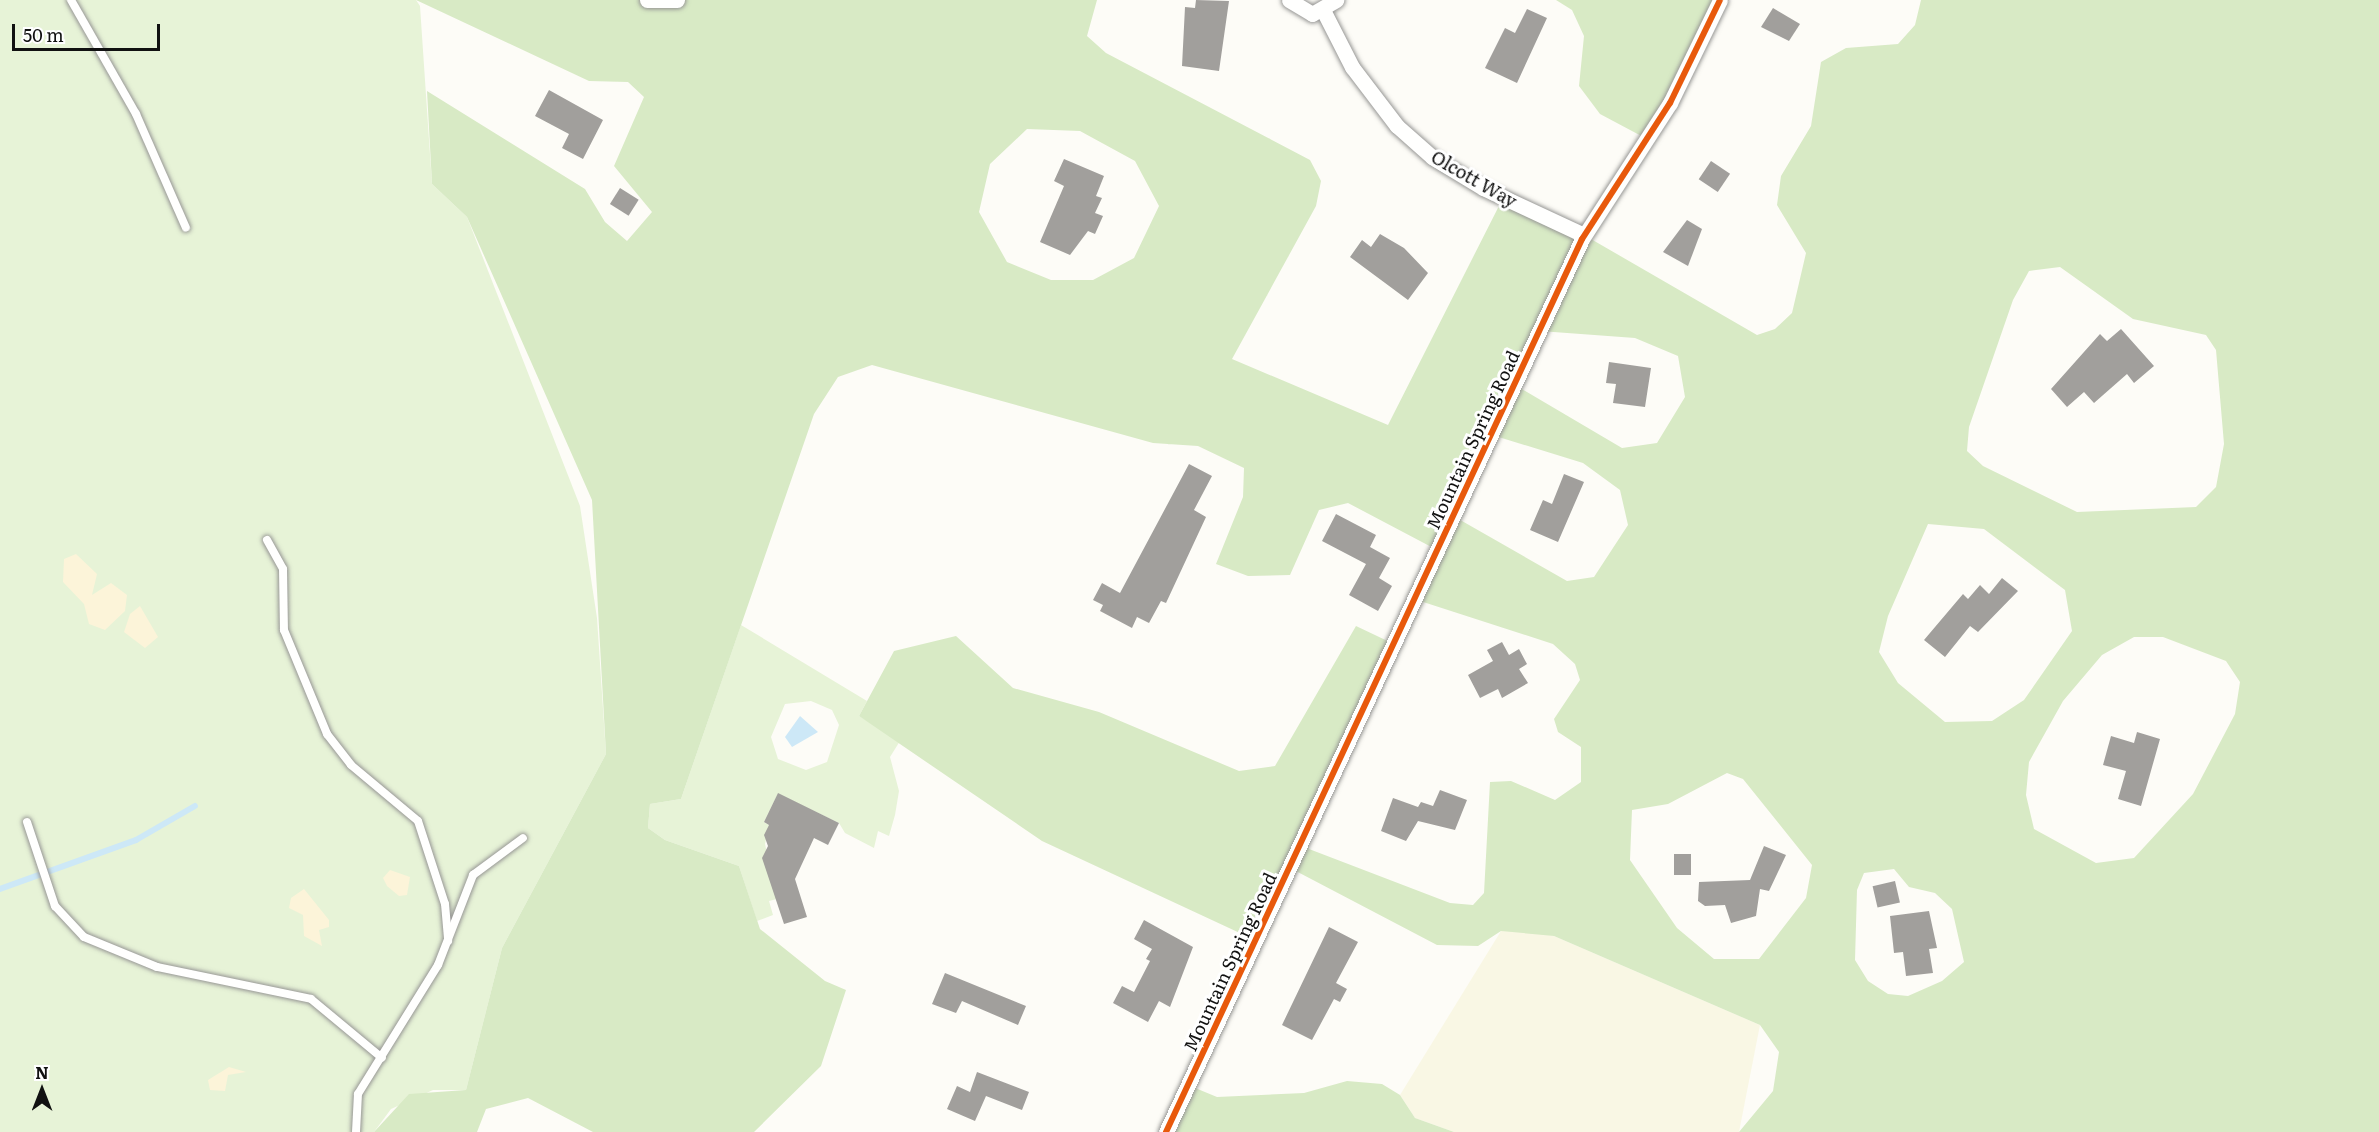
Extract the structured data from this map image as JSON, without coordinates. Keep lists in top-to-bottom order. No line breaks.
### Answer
{"streets":{"street":["Olcott Way","Mountain Spring Road"]},"crossings":[["Olcott Way","Mountain Spring Road"]],"scale_bar":"50 m","north":"top"}
